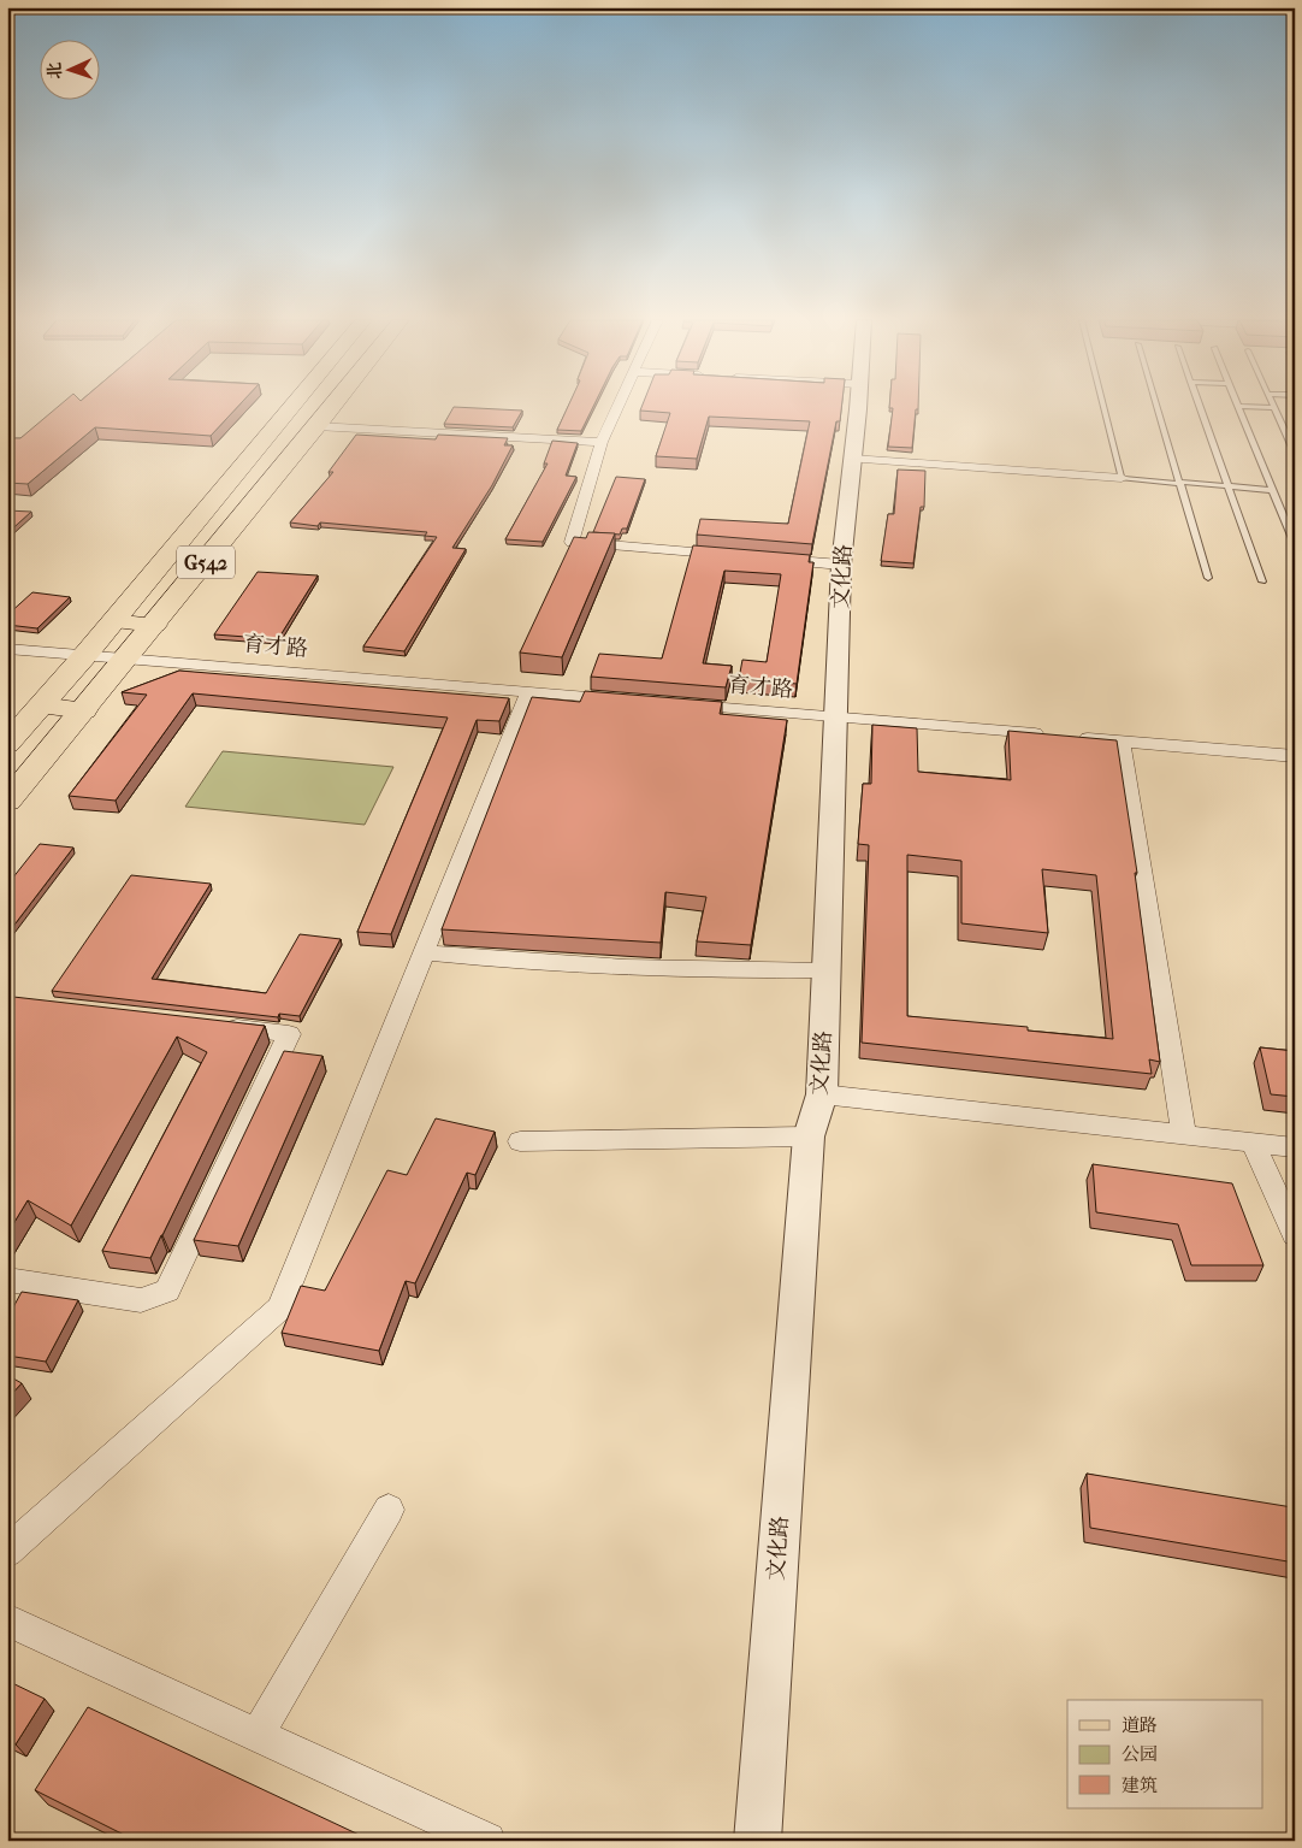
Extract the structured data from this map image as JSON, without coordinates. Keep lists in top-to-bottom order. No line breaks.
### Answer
{"streets":{"main road":["G542"],"street":["文化路","育才路"]},"crossings":[["G542","育才路"],["文化路","育才路"]],"legend":["道路","公园","建筑"],"north":"left"}
